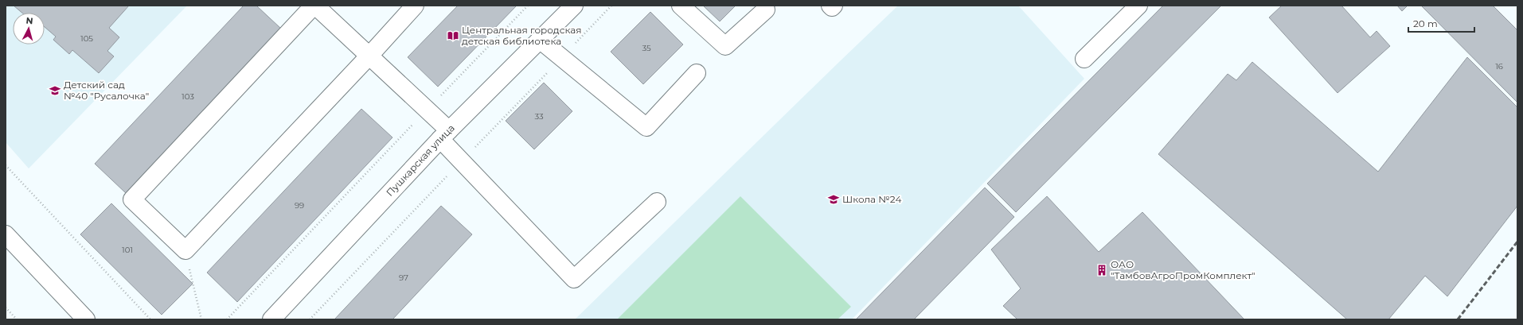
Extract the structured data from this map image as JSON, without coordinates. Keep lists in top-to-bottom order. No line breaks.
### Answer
{"streets":{"street":["Пушкарская улица"]},"places":{"library":["Центральная городская детская библиотека"],"school or university":["Детский сад №40 \"Русалочка\"","Школа №24"],"building":["ОАО \"ТамбовАгроПромКомплект\""]},"house_numbers":["105","35","16","103","33","99","101","97"],"scale_bar":"20 m","north":"top"}
